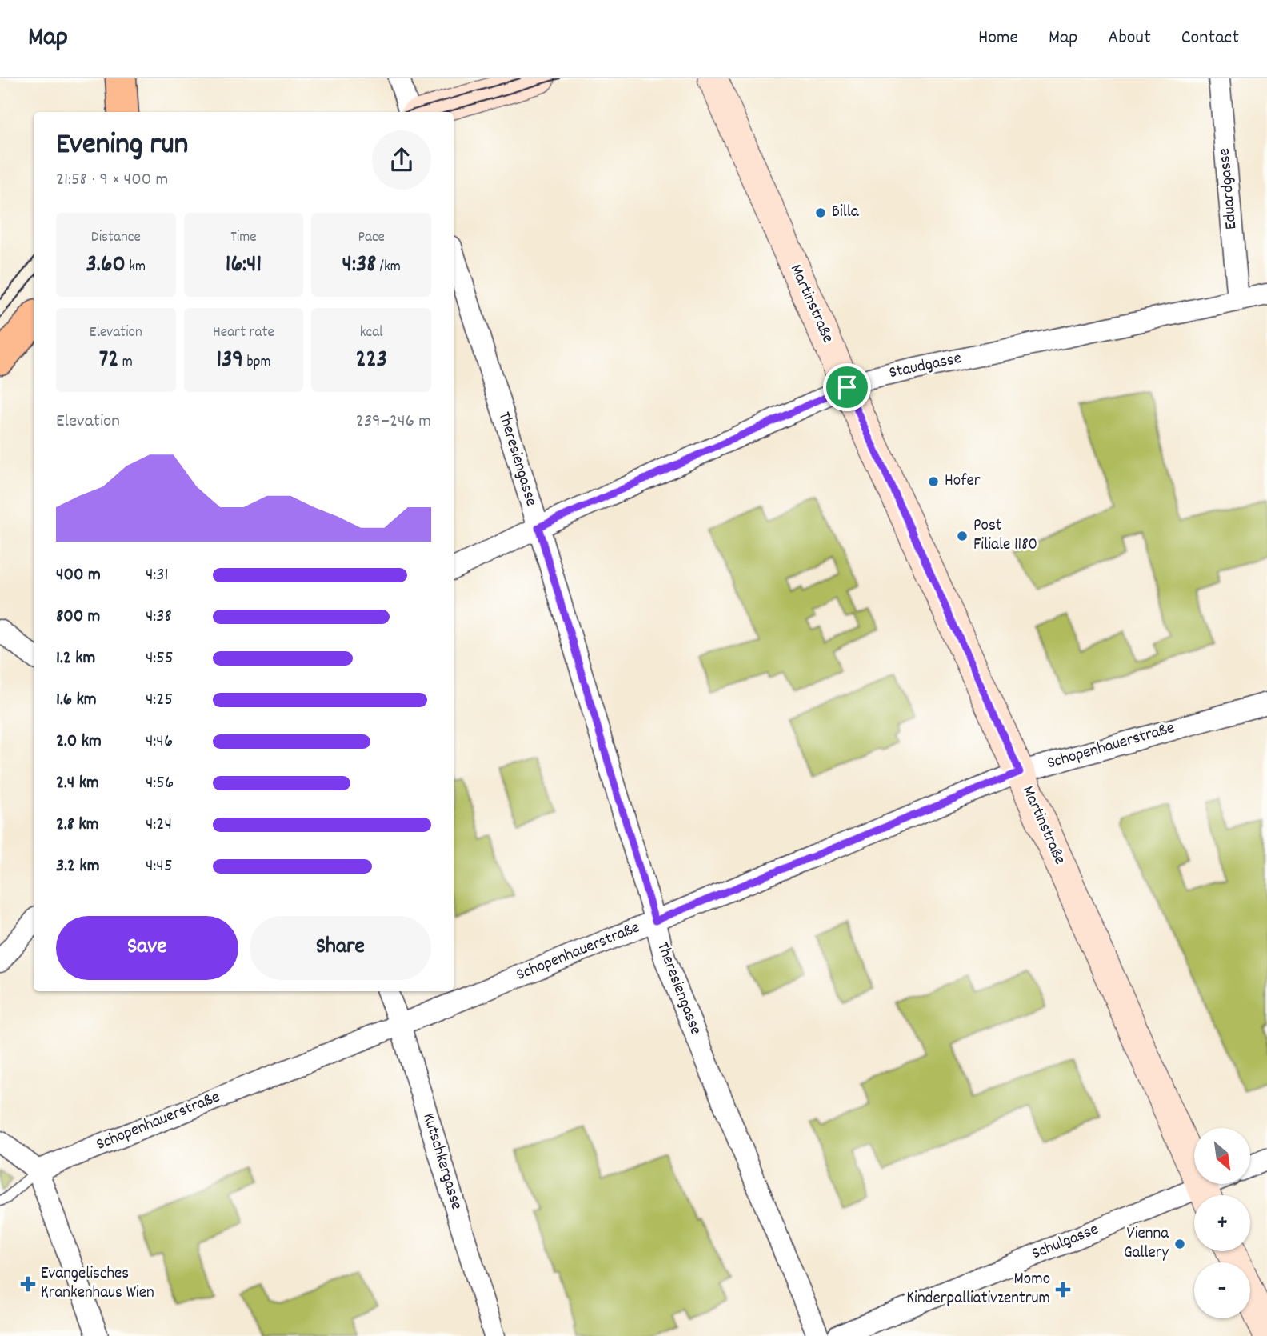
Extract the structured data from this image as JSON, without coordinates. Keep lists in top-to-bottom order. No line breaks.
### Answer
{"streets":{"street":["Eduardgasse","Martinstraße","Staudgasse","Theresiengasse","Schopenhauerstraße","Kutschkergasse","Schulgasse"]},"crossings":[["Eduardgasse","Staudgasse"],["Martinstraße","Staudgasse"],["Martinstraße","Schopenhauerstraße"],["Staudgasse","Theresiengasse"],["Theresiengasse","Schopenhauerstraße"],["Schopenhauerstraße","Kutschkergasse"]],"places":{"other":["Billa","Hofer","Post Filiale 1180","Vienna Gallery"],"health":["Evangelisches Krankenhaus Wien","Momo Kinderpalliativzentrum"]},"north":"bottom right","page":{"header":"Map","nav":["Home","Map","About","Contact"],"heading":["Evening run","21:58 · 9 × 400 m"],"stats":[["Distance","3.60 km"],["Time","16:41"],["Pace","4:38 /km"],["Elevation","72 m"],["Heart rate","139 bpm"],["kcal","223"]],"chart":["Elevation","239–246 m"],"list":[{"name":"400 m","note":"4:31"},{"name":"800 m","note":"4:38"},{"name":"1.2 km","note":"4:55"},{"name":"1.6 km","note":"4:25"},{"name":"2.0 km","note":"4:46"},{"name":"2.4 km","note":"4:56"},{"name":"2.8 km","note":"4:24"},{"name":"3.2 km","note":"4:45"}],"buttons":["Save","Share"],"map_buttons":["+","−"]}}
